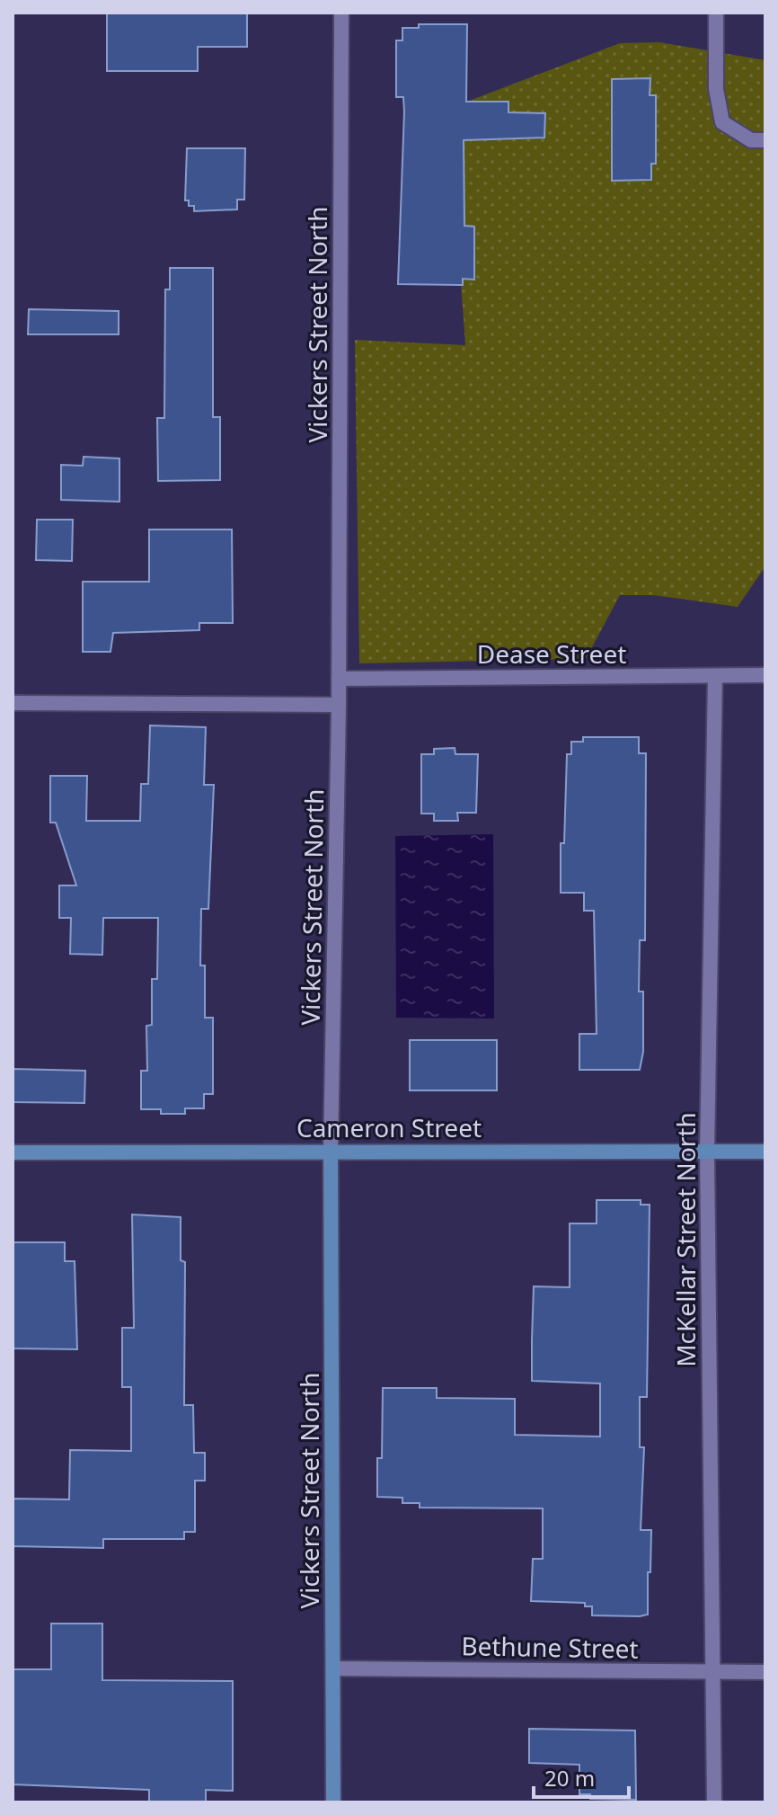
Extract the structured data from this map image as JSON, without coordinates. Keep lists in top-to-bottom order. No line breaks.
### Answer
{"streets":{"street":["Vickers Street North","Dease Street","Cameron Street","McKellar Street North","Bethune Street"]},"crossings":[["Vickers Street North","Dease Street"],["Vickers Street North","Cameron Street"],["Vickers Street North","Bethune Street"],["Dease Street","McKellar Street North"],["Cameron Street","McKellar Street North"],["McKellar Street North","Bethune Street"]],"scale_bar":"20 m"}
